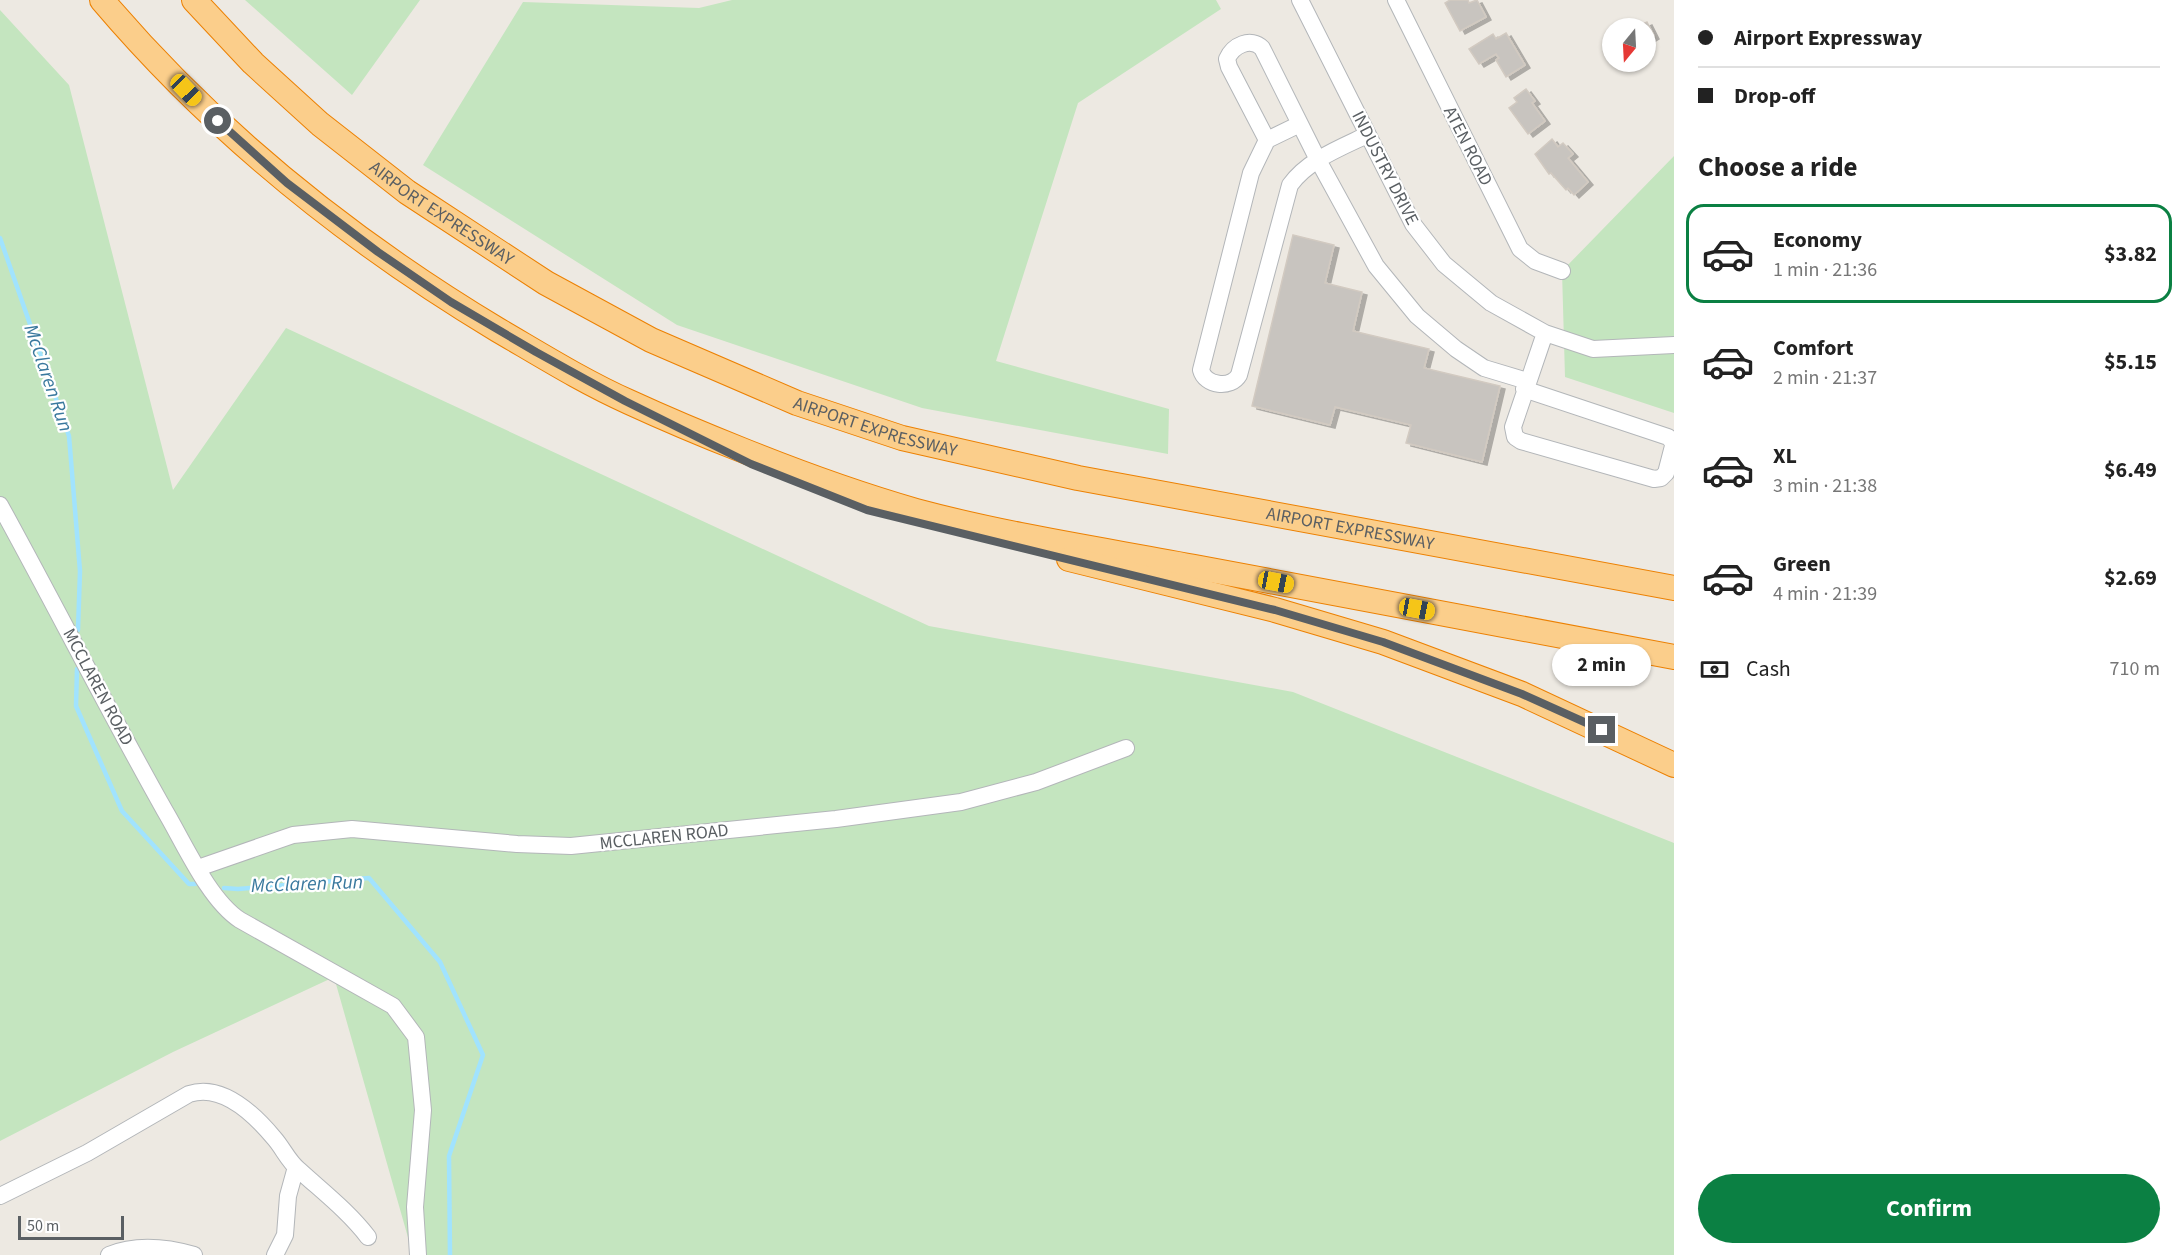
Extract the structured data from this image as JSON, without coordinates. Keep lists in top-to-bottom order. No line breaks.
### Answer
{"streets":{"highway":["AIRPORT EXPRESSWAY"],"street":["ATEN ROAD","INDUSTRY DRIVE","MCCLAREN ROAD"]},"water":["McClaren Run"],"scale_bar":"50 m","north":"bottom","page":{"banner":["Airport Expressway","Drop-off"],"heading":"Choose a ride","list":[{"name":"Economy","note":"1 min · 21:36","value":"$3.82"},{"name":"Comfort","note":"2 min · 21:37","value":"$5.15"},{"name":"XL","note":"3 min · 21:38","value":"$6.49"},{"name":"Green","note":"4 min · 21:39","value":"$2.69"}],"pay":["Cash","710 m"],"bubble":"2 min","buttons":"Confirm","scale":"50 m"}}
